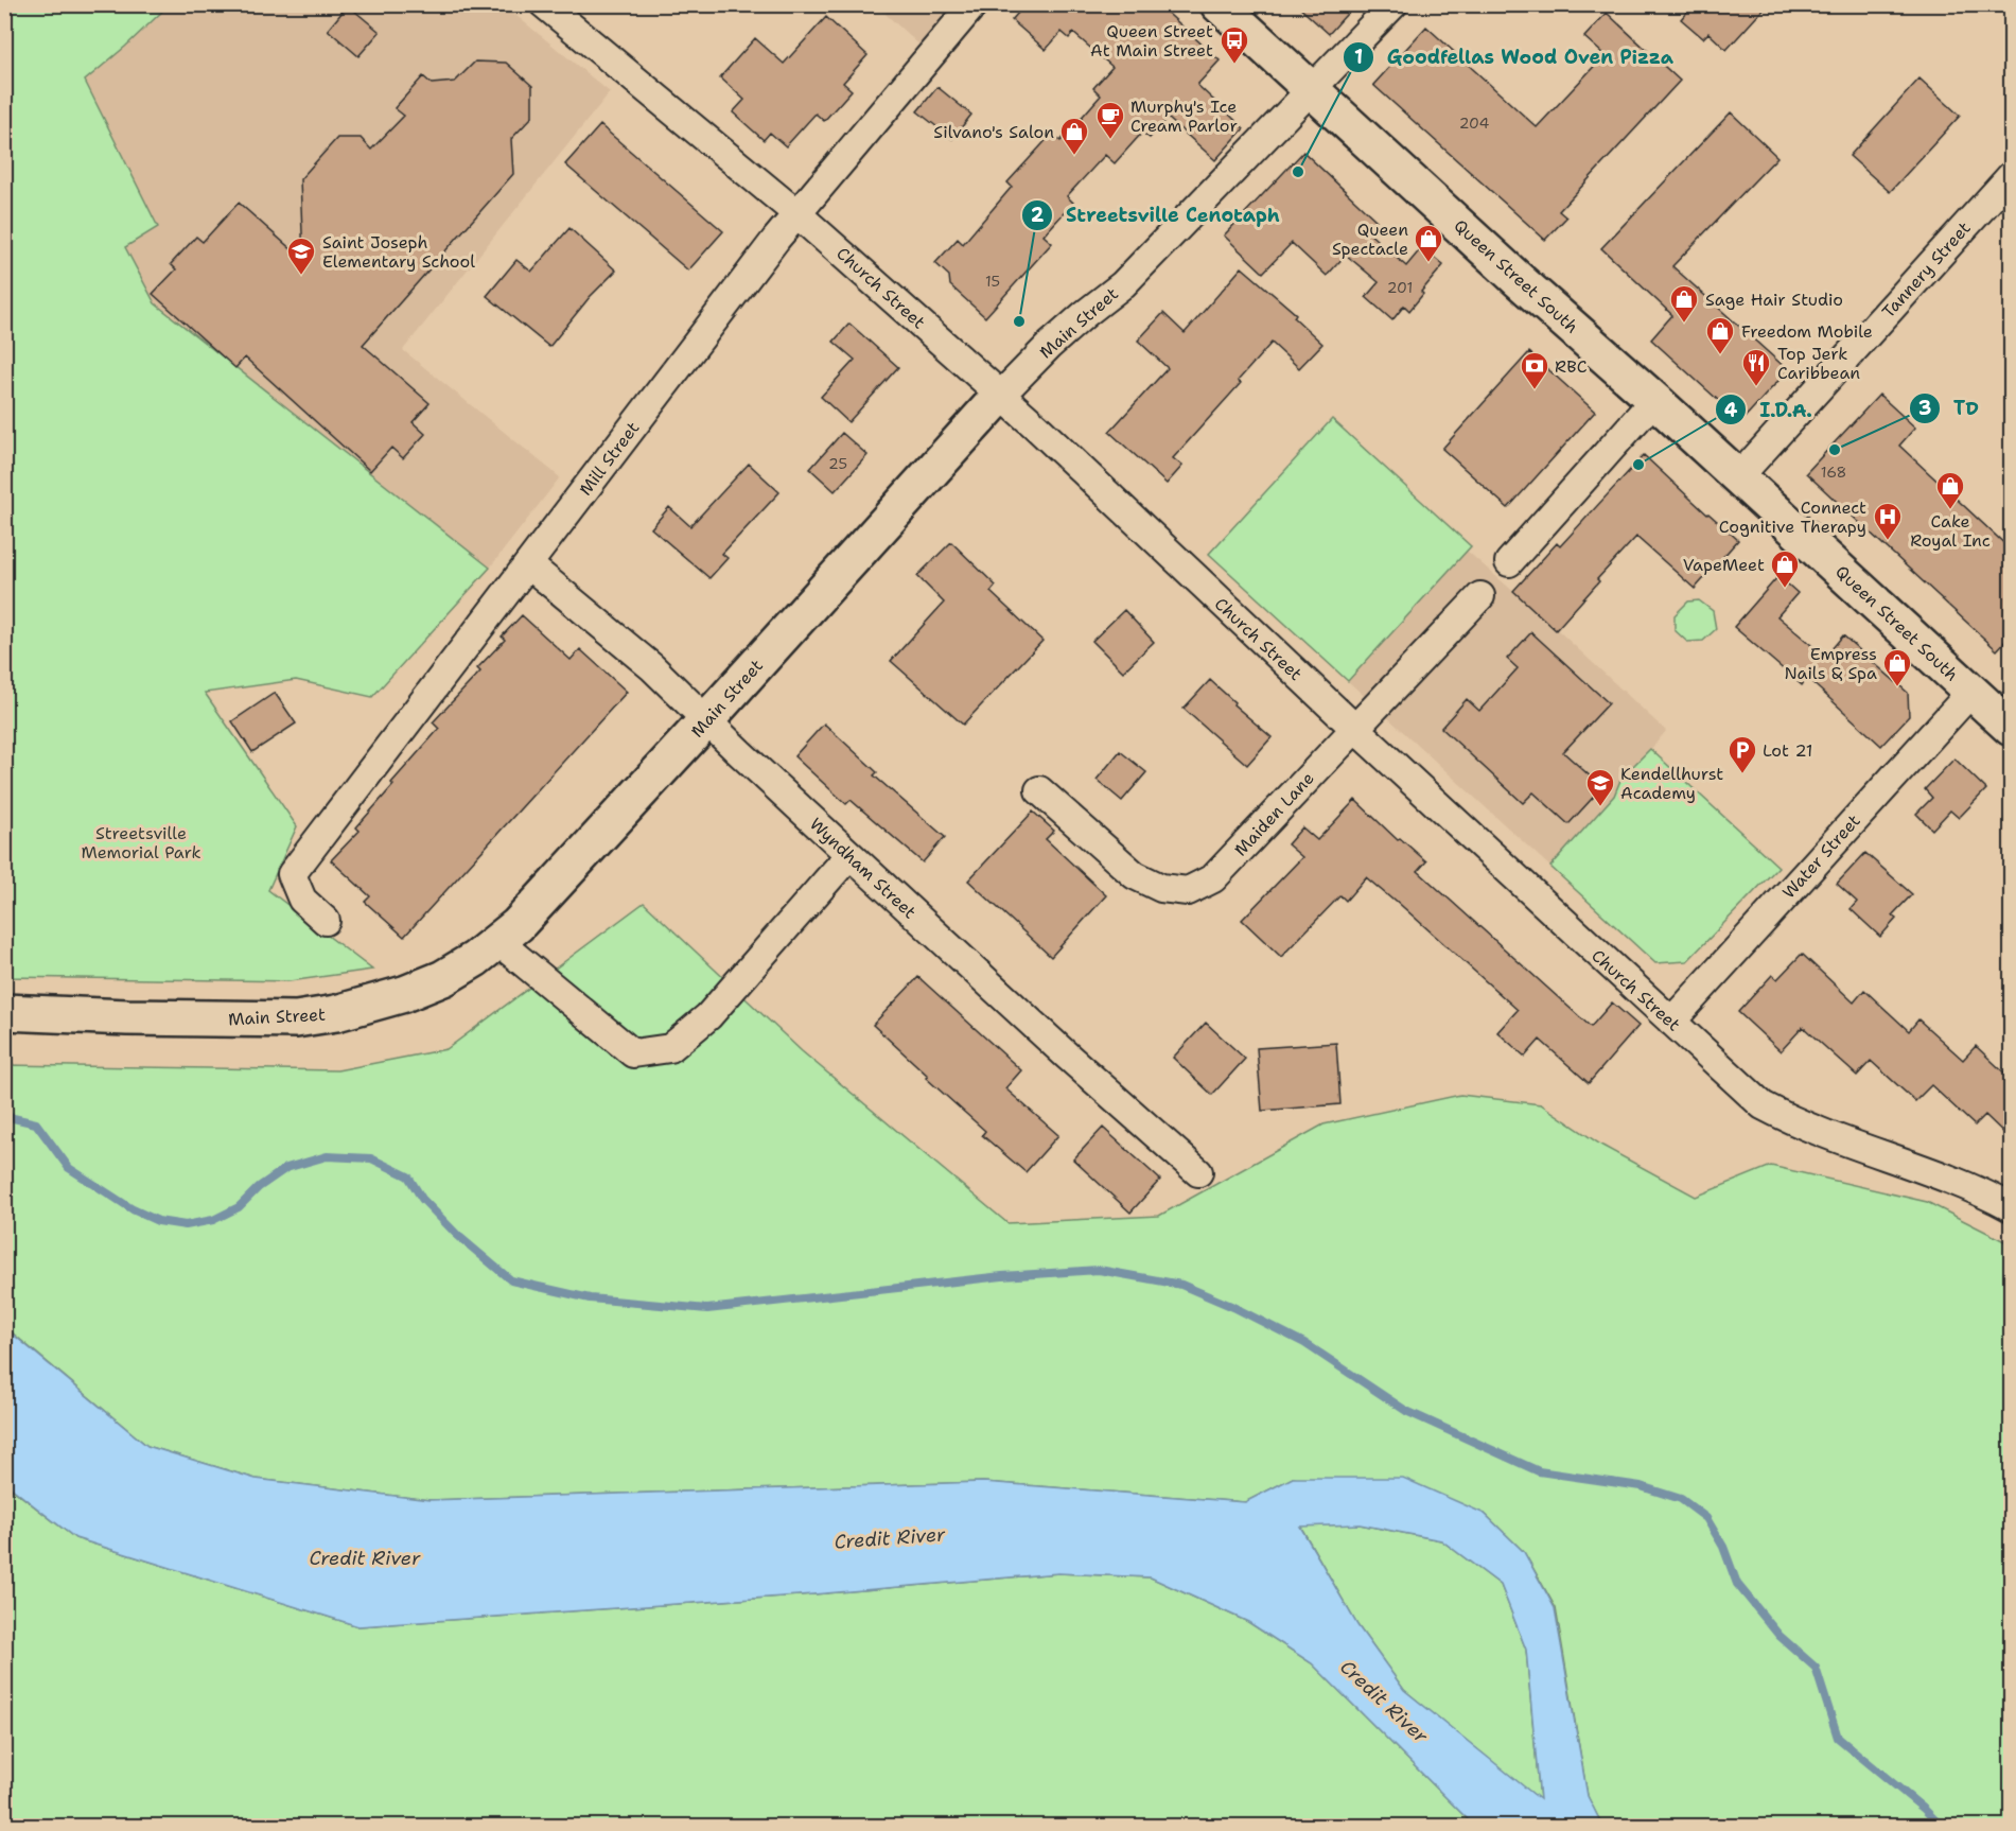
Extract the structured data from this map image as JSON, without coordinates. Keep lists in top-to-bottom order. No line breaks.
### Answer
{"streets":{"street":["Tannery Street","Queen Street South","Church Street","Main Street","Mill Street","Maiden Lane","Water Street","Wyndham Street"]},"crossings":[["Tannery Street","Queen Street South"],["Queen Street South","Main Street"],["Queen Street South","Water Street"],["Church Street","Main Street"],["Church Street","Mill Street"],["Church Street","Maiden Lane"],["Church Street","Water Street"],["Main Street","Wyndham Street"],["Mill Street","Wyndham Street"]],"water":["Credit River"],"parks":["Streetsville Memorial Park"],"places":{"bus stop":["Queen Street At Main Street"],"cafe":["Murphy's Ice Cream Parlor"],"shop":["Silvano's Salon","Queen Spectacle","Sage Hair Studio","Freedom Mobile","Cake Royal Inc","VapeMeet","Empress Nails & Spa"],"other":["Goodfellas Wood Oven Pizza","Streetsville Cenotaph","TD","I.D.A."],"school or university":["Saint Joseph Elementary School","Kendellhurst Academy"],"restaurant":["Top Jerk Caribbean"],"bank":["RBC"],"hospital":["Connect Cognitive Therapy"],"parking":["Lot 21"]},"house_numbers":["204","15","201","25","168"]}
